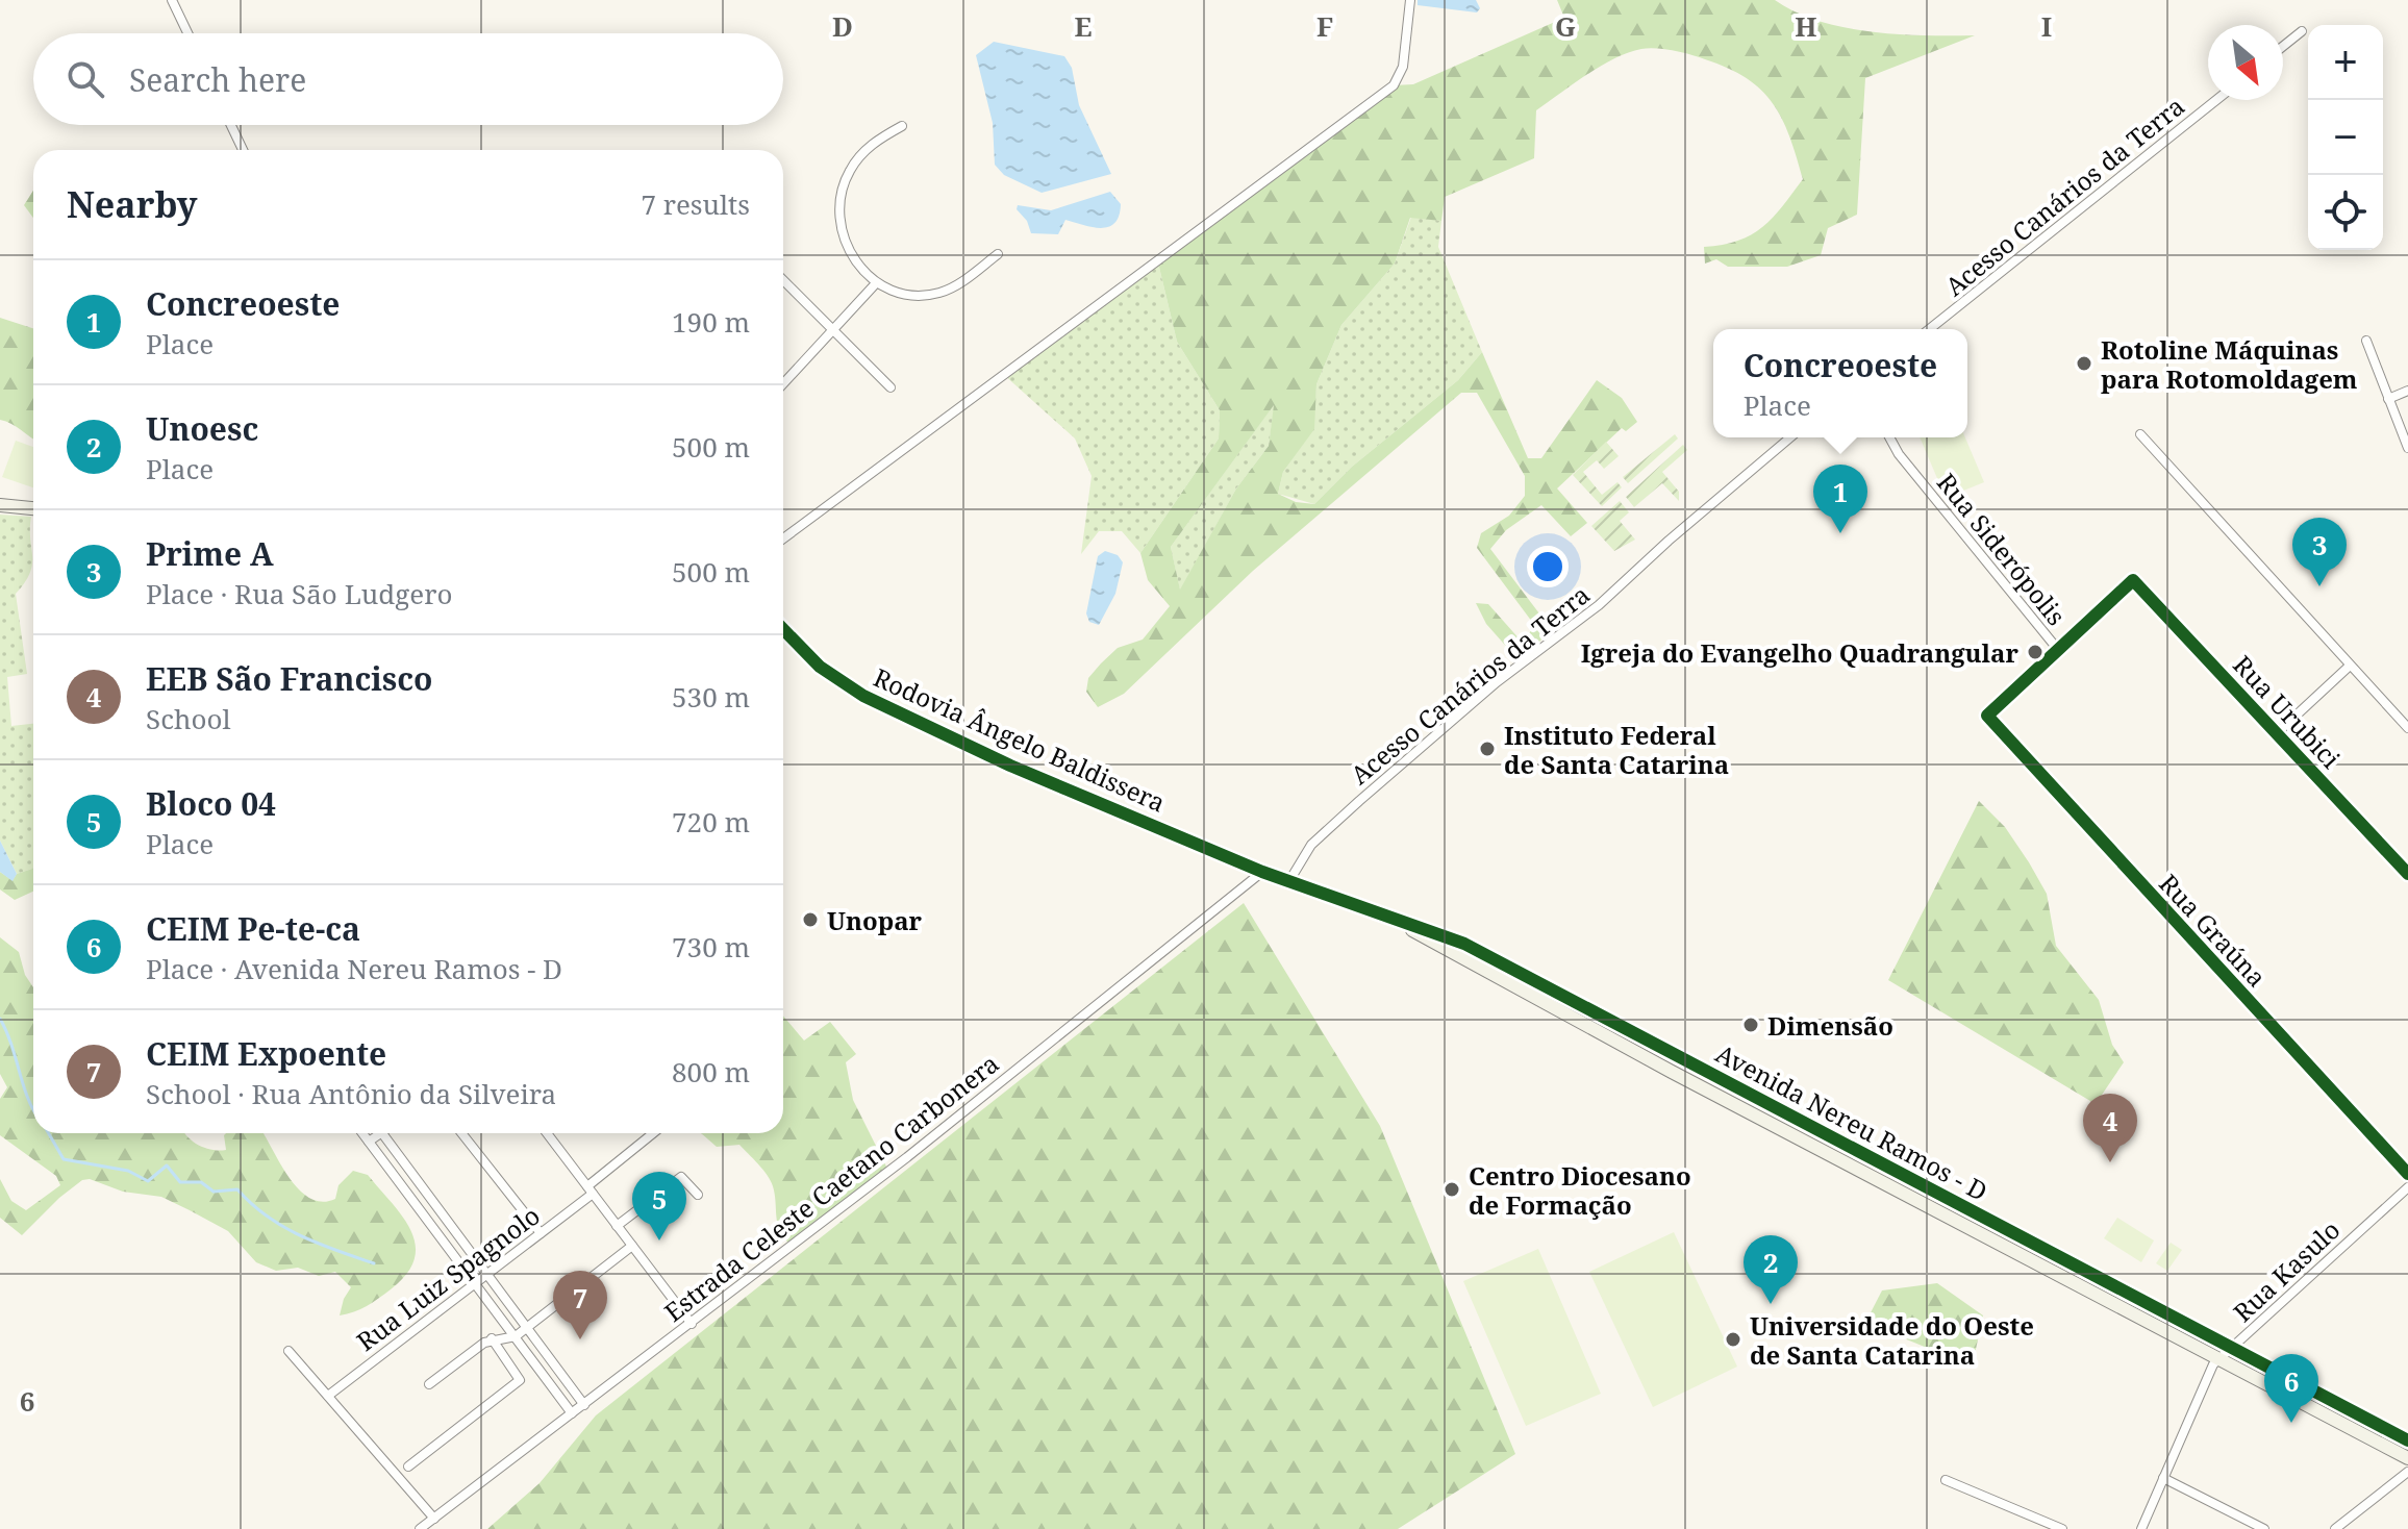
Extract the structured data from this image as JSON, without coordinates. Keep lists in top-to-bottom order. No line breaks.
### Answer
{"streets":{"street":["Acesso Canários da Terra","Rua Siderópolis","Rua Urubici","Rodovia Ângelo Baldissera","Rua Graúna","Avenida Nereu Ramos - D","Estrada Celeste Caetano Carbonera","Rua Kasulo","Rua Luiz Spagnolo"]},"crossings":[["Acesso Canários da Terra","Avenida Nereu Ramos - D"],["Rua Siderópolis","Rua Urubici"],["Rua Siderópolis","Rua Graúna"],["Rua Urubici","Rua Graúna"],["Rodovia Ângelo Baldissera","Avenida Nereu Ramos - D"],["Rodovia Ângelo Baldissera","Estrada Celeste Caetano Carbonera"],["Avenida Nereu Ramos - D","Estrada Celeste Caetano Carbonera"],["Avenida Nereu Ramos - D","Rua Kasulo"]],"places":["Rotoline Máquinas para Rotomoldagem","Igreja do Evangelho Quadrangular","Instituto Federal de Santa Catarina","Unopar","Dimensão","Centro Diocesano de Formação","Universidade do Oeste de Santa Catarina"],"north":"bottom right","page":{"map_buttons":["+","−"],"search":"Search here","heading":["Nearby","7 results"],"list":[{"mark":"1","name":"Concreoeste","note":"Place","value":"190 m"},{"mark":"2","name":"Unoesc","note":"Place","value":"500 m"},{"mark":"3","name":"Prime A","note":"Place · Rua São Ludgero","value":"500 m"},{"mark":"4","name":"EEB São Francisco","note":"School","value":"530 m"},{"mark":"5","name":"Bloco 04","note":"Place","value":"720 m"},{"mark":"6","name":"CEIM Pe-te-ca","note":"Place · Avenida Nereu Ramos - D","value":"730 m"},{"mark":"7","name":"CEIM Expoente","note":"School · Rua Antônio da Silveira","value":"800 m"}],"popup":["Concreoeste","Place"],"pins":["1","3","4","5","2","7","6"]},"grid":{"columns":["D","E","F","G","H","I"],"rows":["6"]}}
